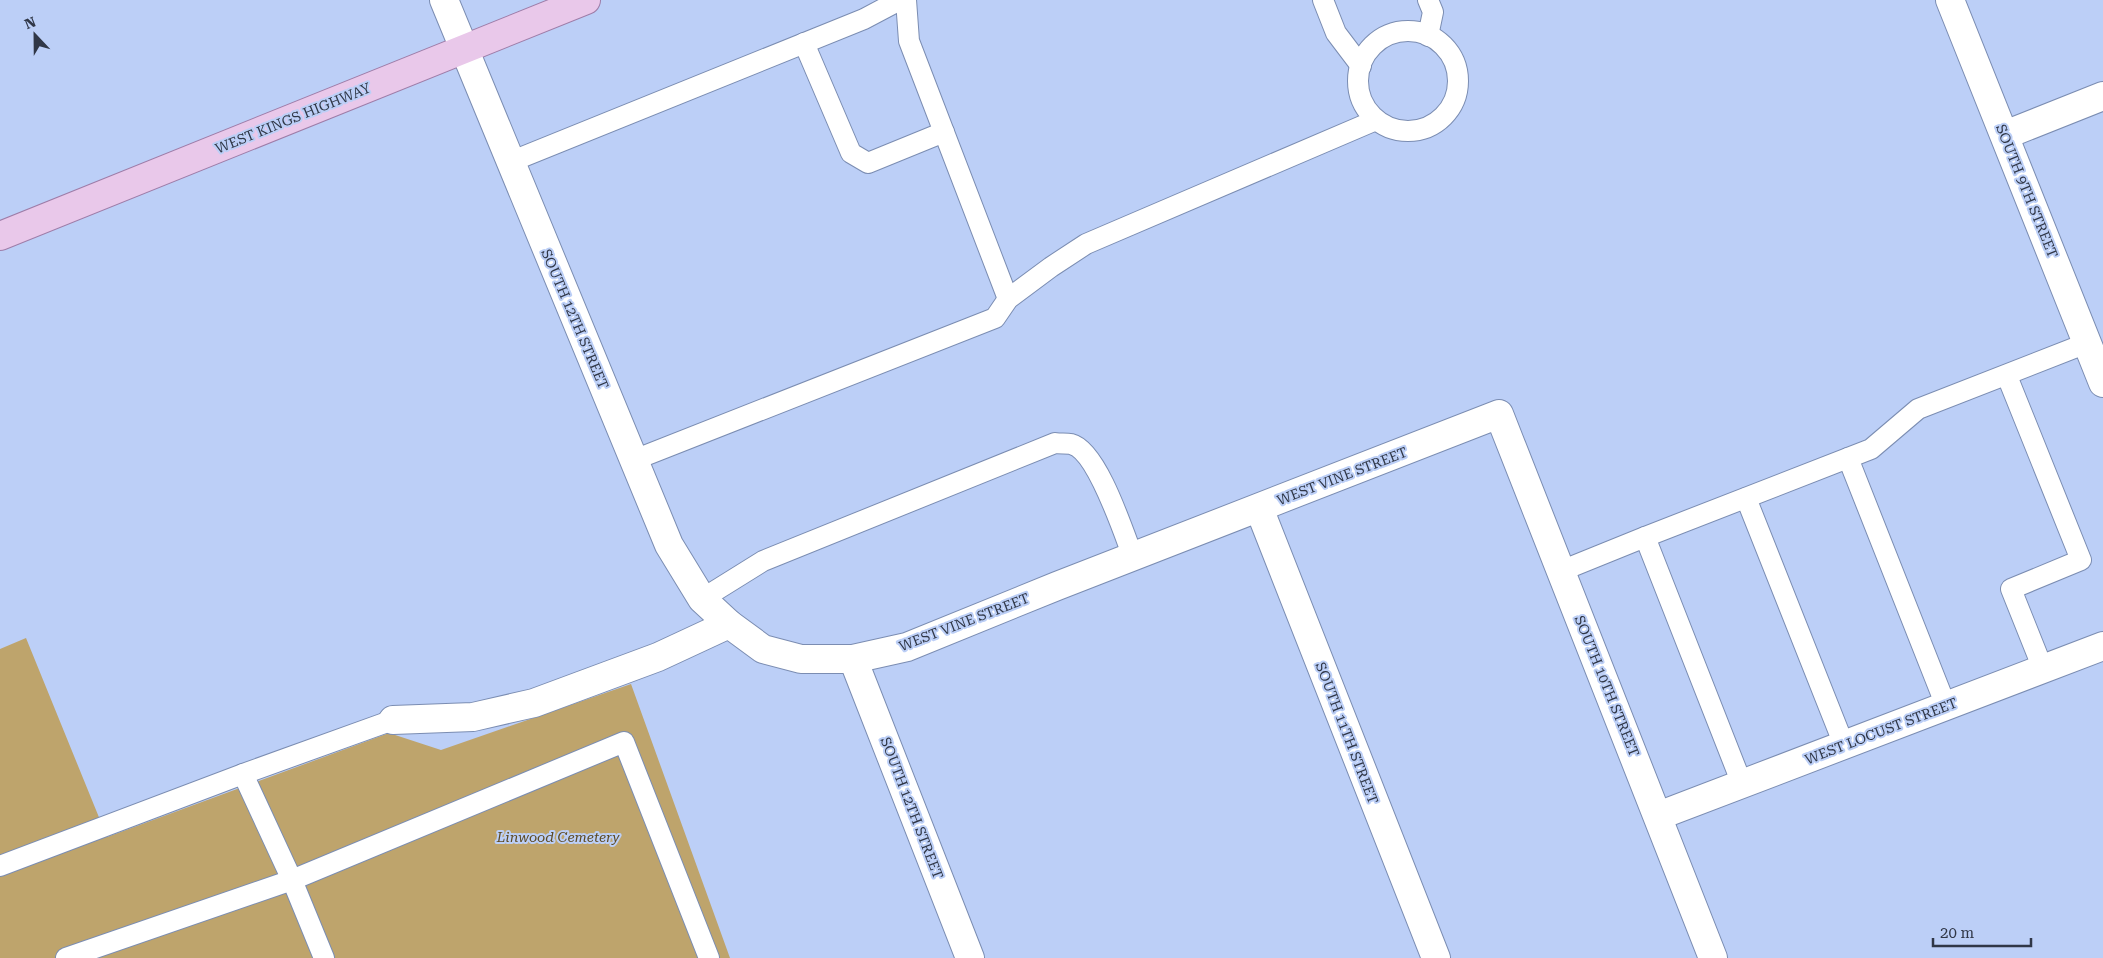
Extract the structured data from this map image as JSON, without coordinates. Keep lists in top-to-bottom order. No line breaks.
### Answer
{"streets":{"main road":["WEST KINGS HIGHWAY"],"street":["SOUTH 9TH STREET","SOUTH 12TH STREET","WEST VINE STREET","SOUTH 10TH STREET","WEST LOCUST STREET","SOUTH 11TH STREET"]},"crossings":[["WEST KINGS HIGHWAY","SOUTH 12TH STREET"],["SOUTH 12TH STREET","WEST VINE STREET"],["WEST VINE STREET","SOUTH 10TH STREET"],["WEST VINE STREET","SOUTH 11TH STREET"],["SOUTH 10TH STREET","WEST LOCUST STREET"]],"parks":["Linwood Cemetery"],"scale_bar":"20 m","north":"top"}
